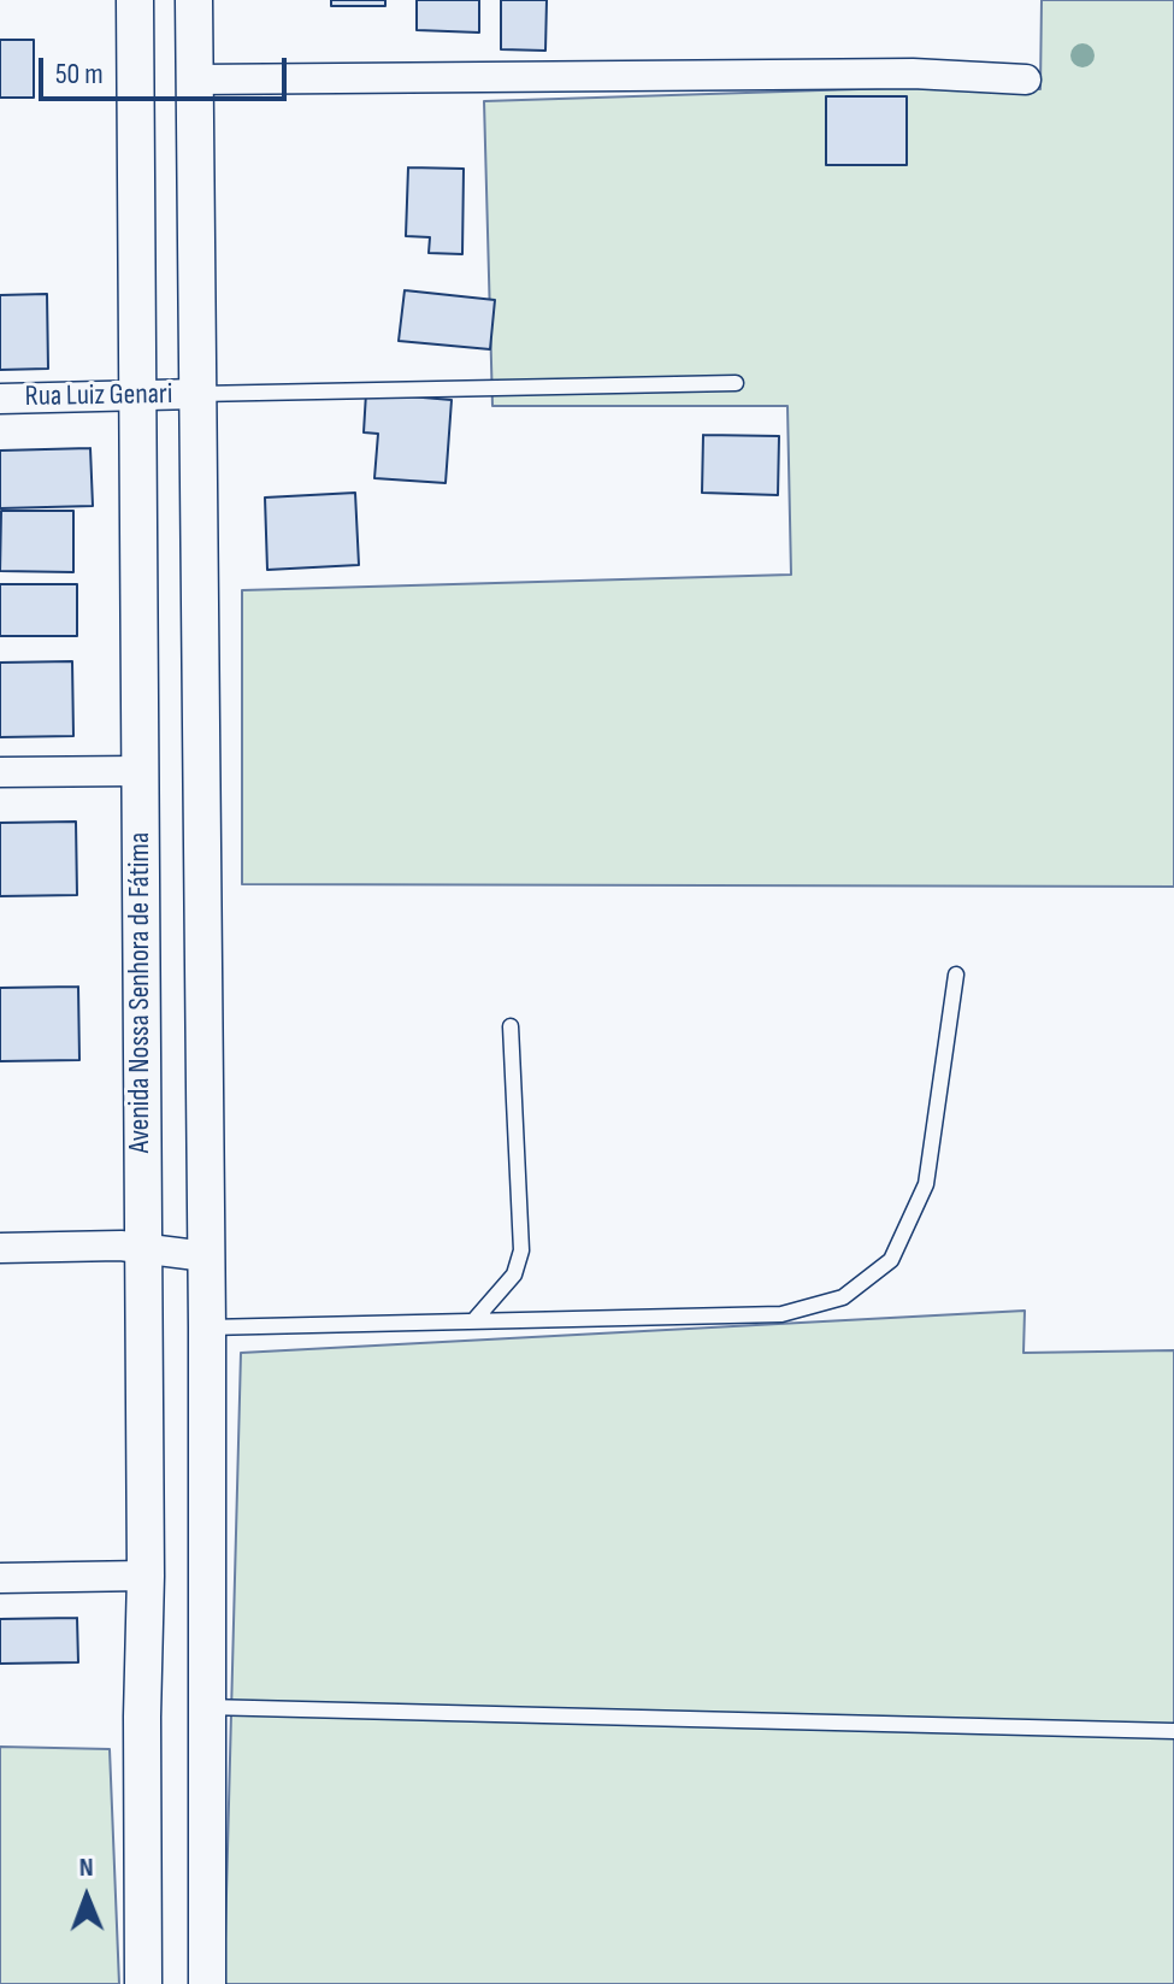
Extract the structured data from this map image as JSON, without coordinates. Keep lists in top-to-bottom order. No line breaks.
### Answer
{"streets":{"street":["Rua Luiz Genari","Avenida Nossa Senhora de Fátima"]},"crossings":[["Rua Luiz Genari","Avenida Nossa Senhora de Fátima"]],"scale_bar":"50 m","north":"top"}
